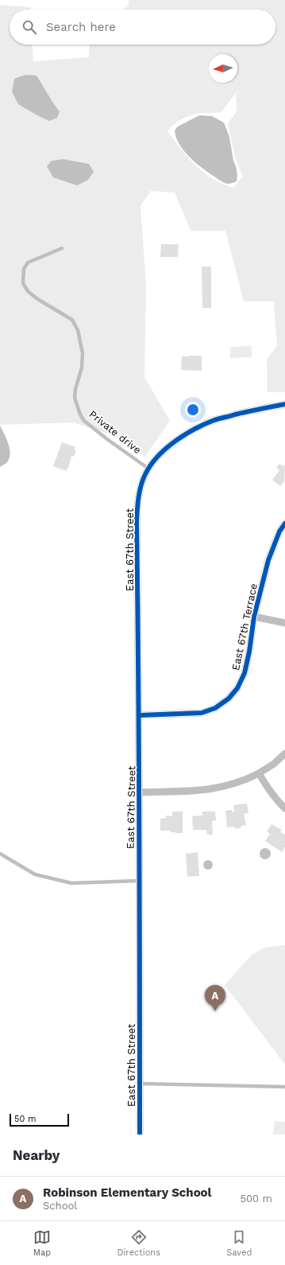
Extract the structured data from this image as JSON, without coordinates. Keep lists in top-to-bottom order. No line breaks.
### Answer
{"streets":{"street":["East 67th Street","East 67th Terrace"],"lane":["Private drive"]},"crossings":[["Private drive","East 67th Street"],["East 67th Street","East 67th Terrace"]],"scale_bar":"50 m","north":"left","page":{"search":"Search here","pins":"A","scale":"50 m","heading":"Nearby","list":[{"mark":"A","name":"Robinson Elementary School","note":"School","value":"500 m"}],"nav":["Map","Directions","Saved"]}}
